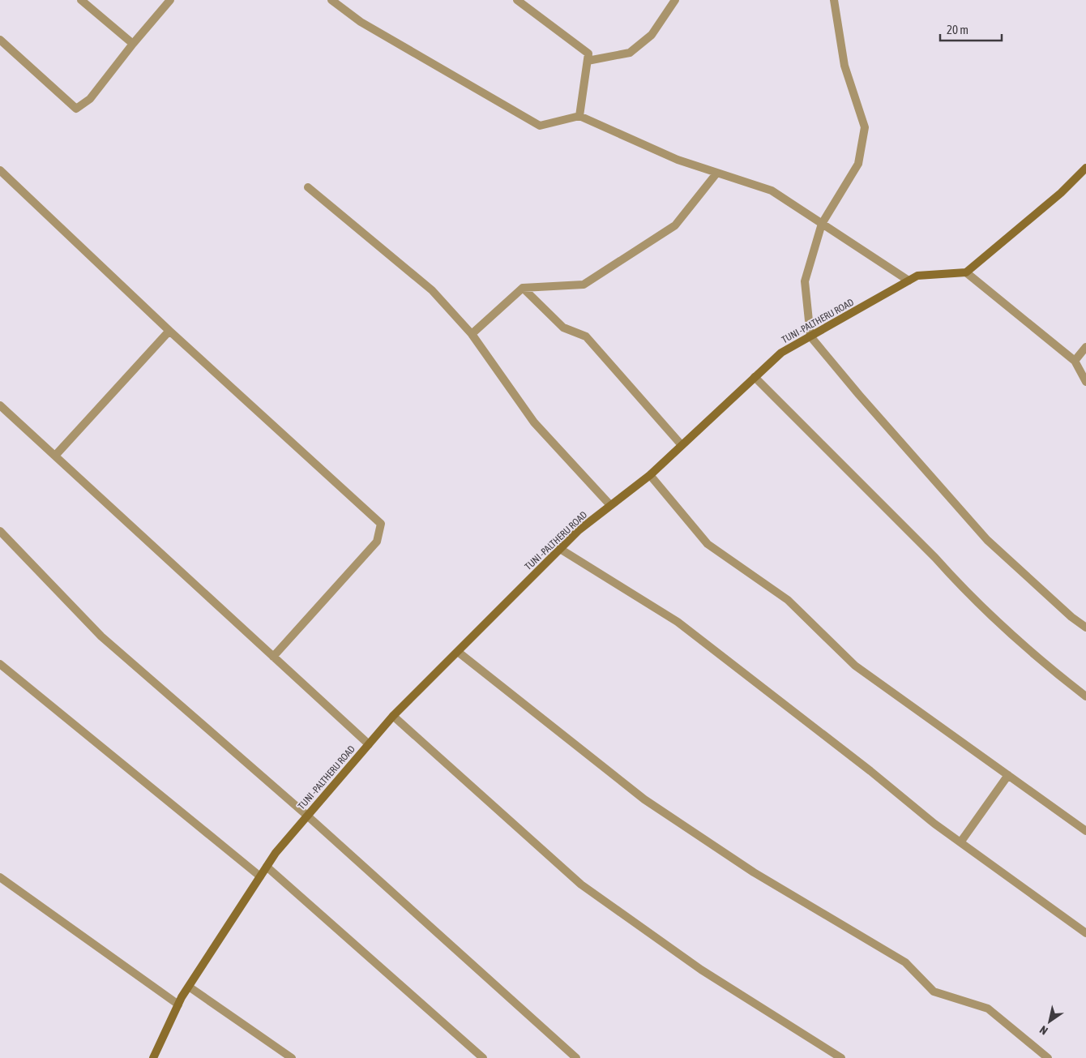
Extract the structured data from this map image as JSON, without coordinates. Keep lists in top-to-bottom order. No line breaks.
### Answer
{"streets":{"street":["TUNI -PALTHERU ROAD"]},"scale_bar":"20 m","north":"bottom left"}
